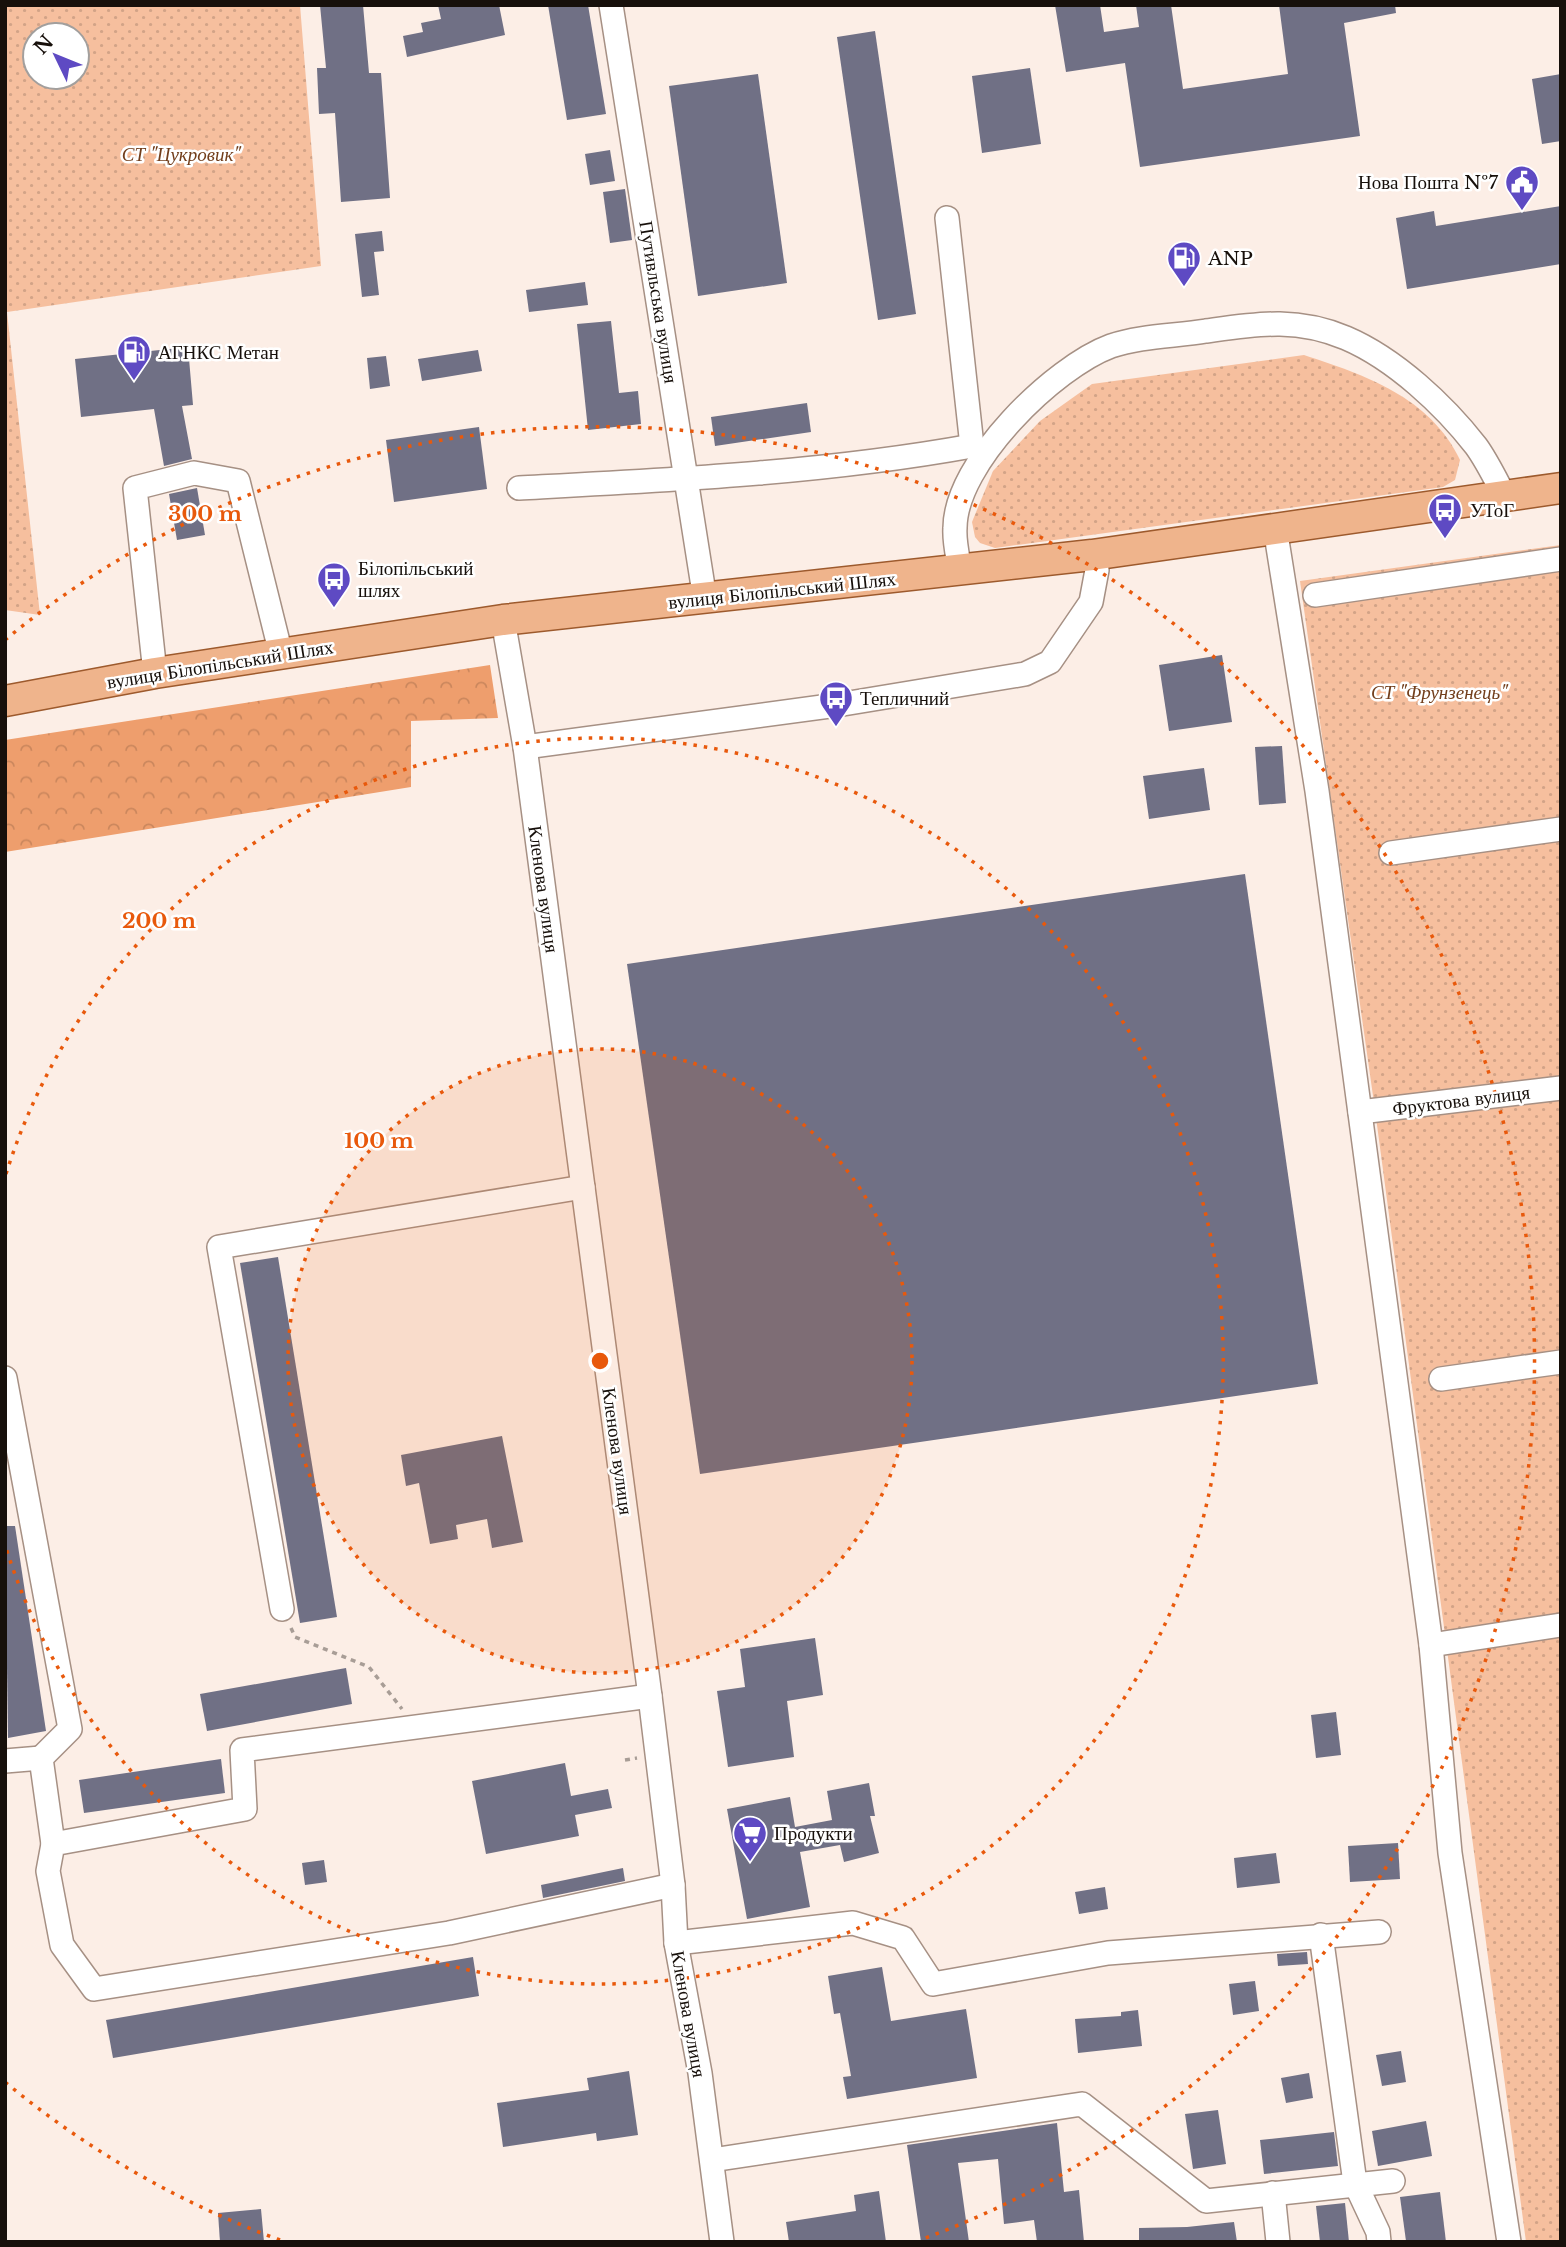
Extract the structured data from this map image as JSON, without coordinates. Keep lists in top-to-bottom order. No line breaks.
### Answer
{"streets":{"main road":["вулиця Білопільський Шлях"],"street":["Путивльська вулиця","Кленова вулиця","Фруктова вулиця"]},"crossings":[["Путивльська вулиця","вулиця Білопільський Шлях"],["вулиця Білопільський Шлях","Кленова вулиця"]],"parks":["СТ \"Цукровик\"","СТ \"Фрунзенець\""],"places":{"public building":["Нова Пошта №7"],"fuel station":["ANP","АГНКС Метан"],"bus stop":["УТоГ","Білопільський шлях","Тепличний"],"supermarket":["Продукти"]},"north":"top left","rings":["300 m","200 m","100 m"]}
